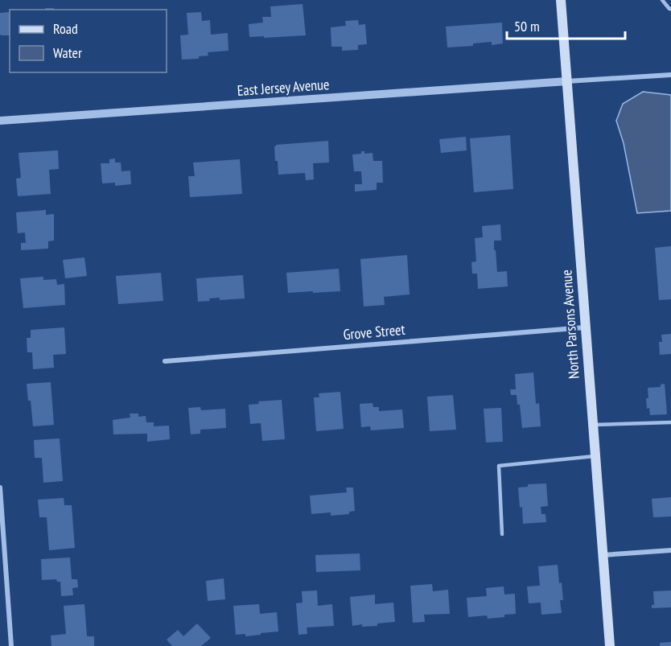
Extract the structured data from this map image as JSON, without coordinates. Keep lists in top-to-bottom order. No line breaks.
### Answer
{"streets":{"main road":["North Parsons Avenue"],"street":["East Jersey Avenue","Grove Street"]},"crossings":[["East Jersey Avenue","North Parsons Avenue"],["North Parsons Avenue","Grove Street"]],"legend":["Road","Water"],"scale_bar":"50 m"}
